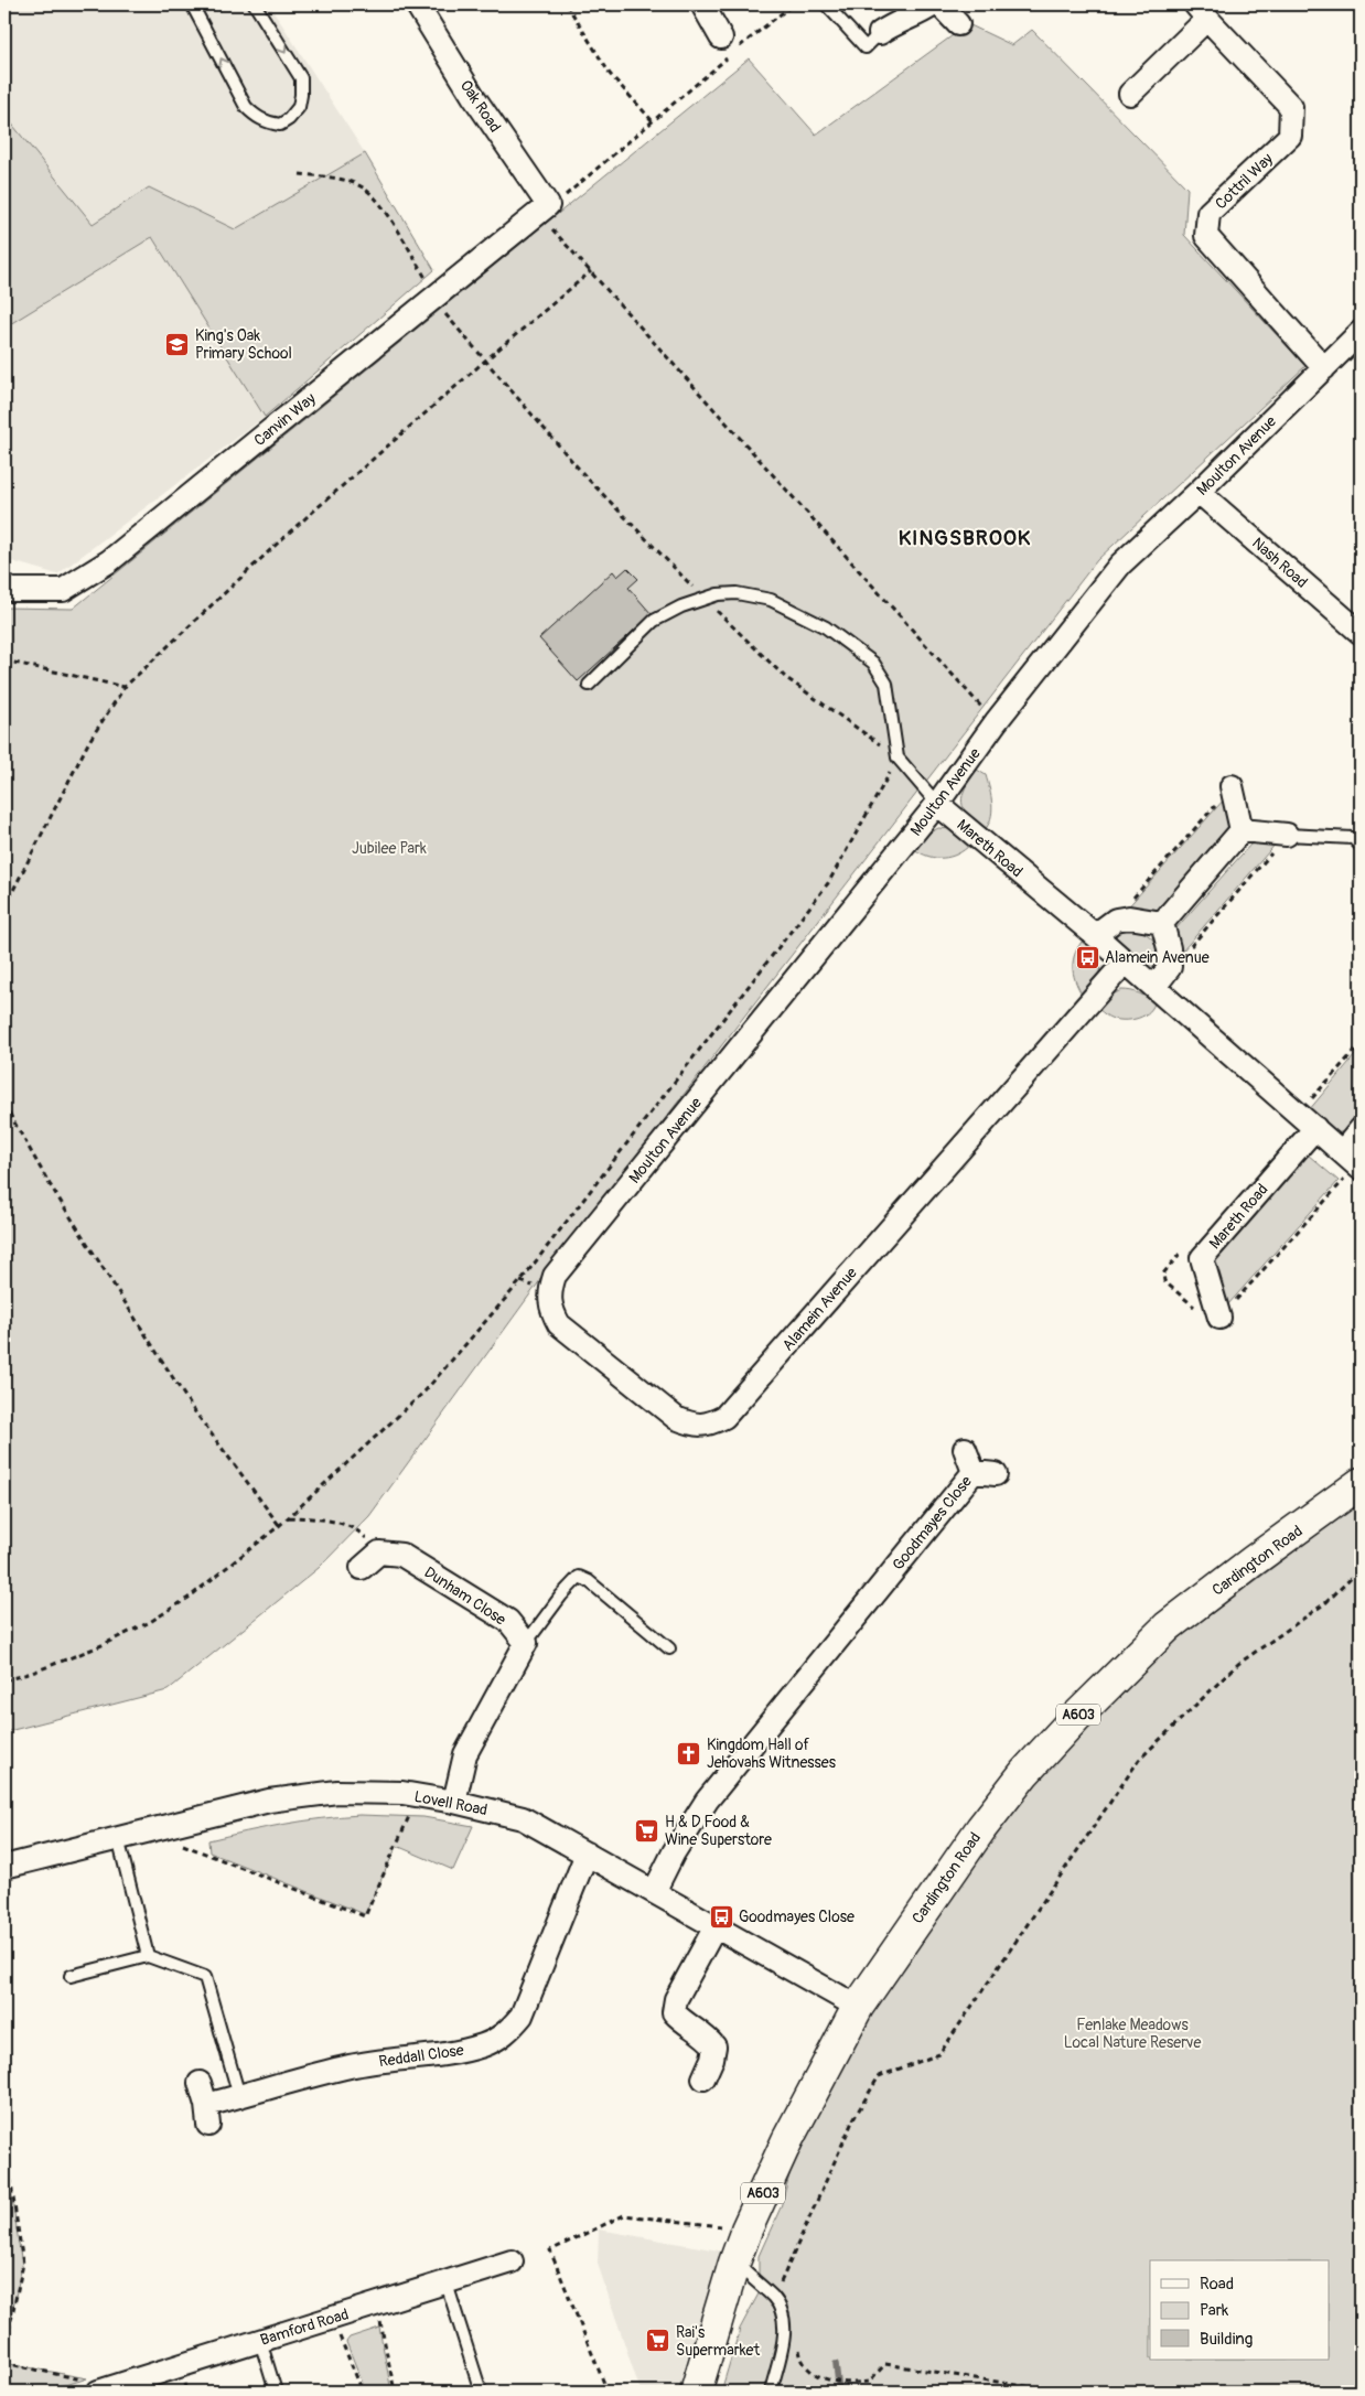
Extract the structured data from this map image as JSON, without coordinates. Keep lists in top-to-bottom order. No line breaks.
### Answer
{"streets":{"main road":["Cardington Road","A603"],"street":["Oak Road","Cottril Way","Canvin Way","Moulton Avenue","Nash Road","Mareth Road","Alamein Avenue","Goodmayes Close","Dunham Close","Lovell Road","Reddall Close","Bamford Road"]},"crossings":[["Oak Road","Canvin Way"],["Cottril Way","Moulton Avenue"],["Moulton Avenue","Nash Road"],["Moulton Avenue","Mareth Road"],["Moulton Avenue","Alamein Avenue"],["Mareth Road","Alamein Avenue"],["Goodmayes Close","Lovell Road"],["Cardington Road","Lovell Road"],["Lovell Road","Reddall Close"]],"districts":["KINGSBROOK"],"parks":["Jubilee Park","Fenlake Meadows Local Nature Reserve"],"places":{"school or university":["King's Oak Primary School"],"bus stop":["Alamein Avenue","Goodmayes Close"],"church":["Kingdom Hall of Jehovahs Witnesses"],"supermarket":["H & D Food & Wine Superstore","Rai's Supermarket"]},"legend":["Road","Park","Building"]}
